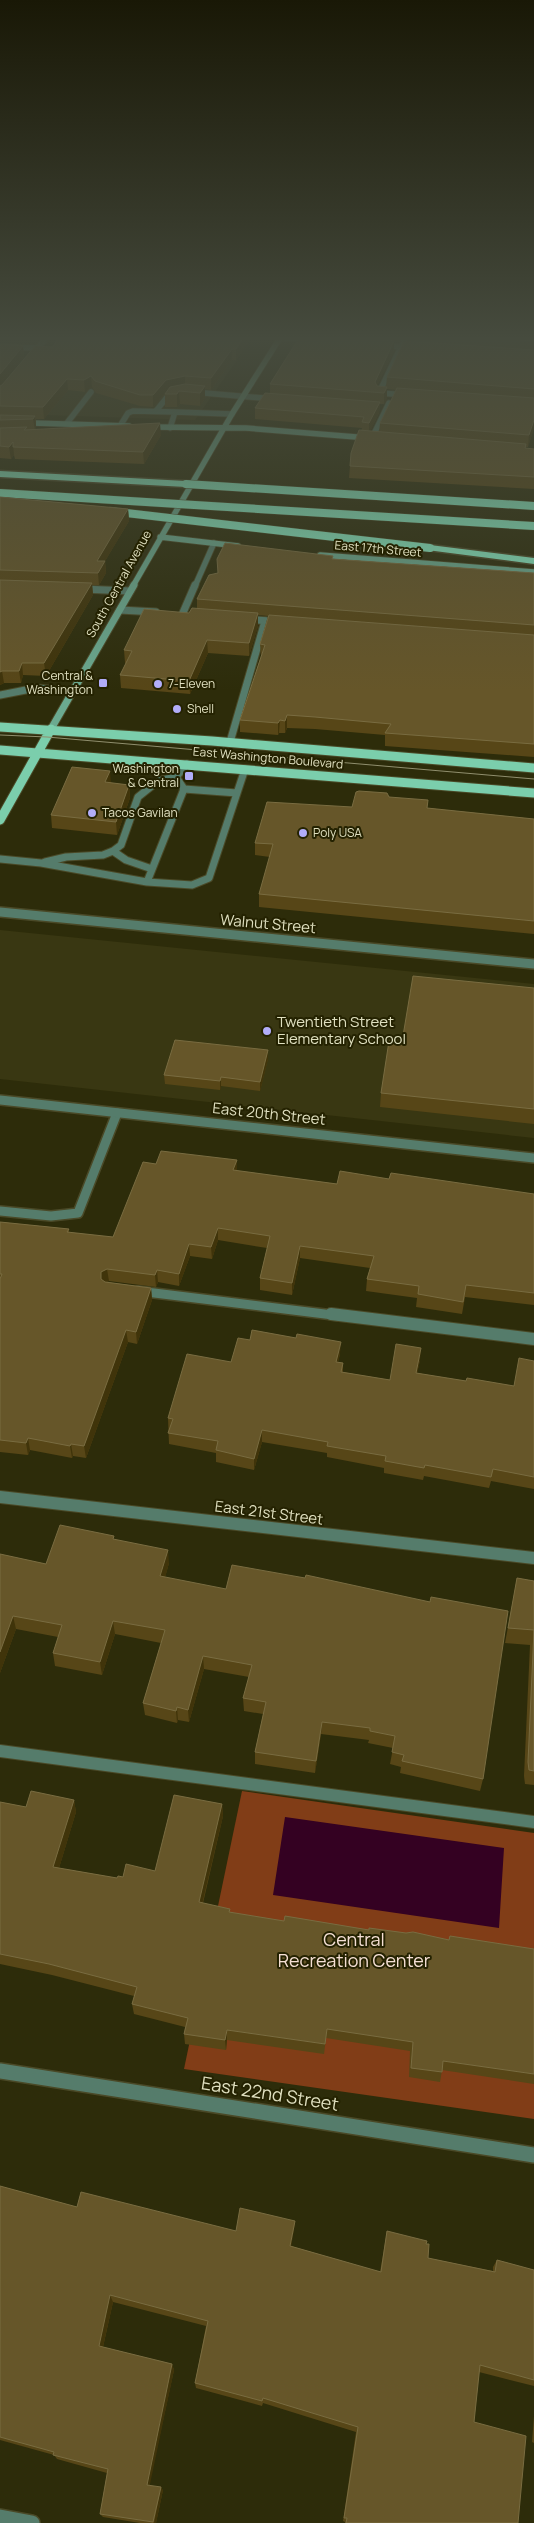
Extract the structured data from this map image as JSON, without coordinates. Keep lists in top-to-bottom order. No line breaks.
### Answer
{"streets":{"main road":["East 17th Street","South Central Avenue","East Washington Boulevard"],"street":["Walnut Street","East 20th Street","East 21st Street","East 22nd Street"]},"crossings":[["South Central Avenue","East Washington Boulevard"]],"parks":["Central Recreation Center"],"places":{"transit":["Central & Washington","Washington & Central"],"other":["7-Eleven","Shell","Tacos Gavilan","Poly USA","Twentieth Street Elementary School"]}}
